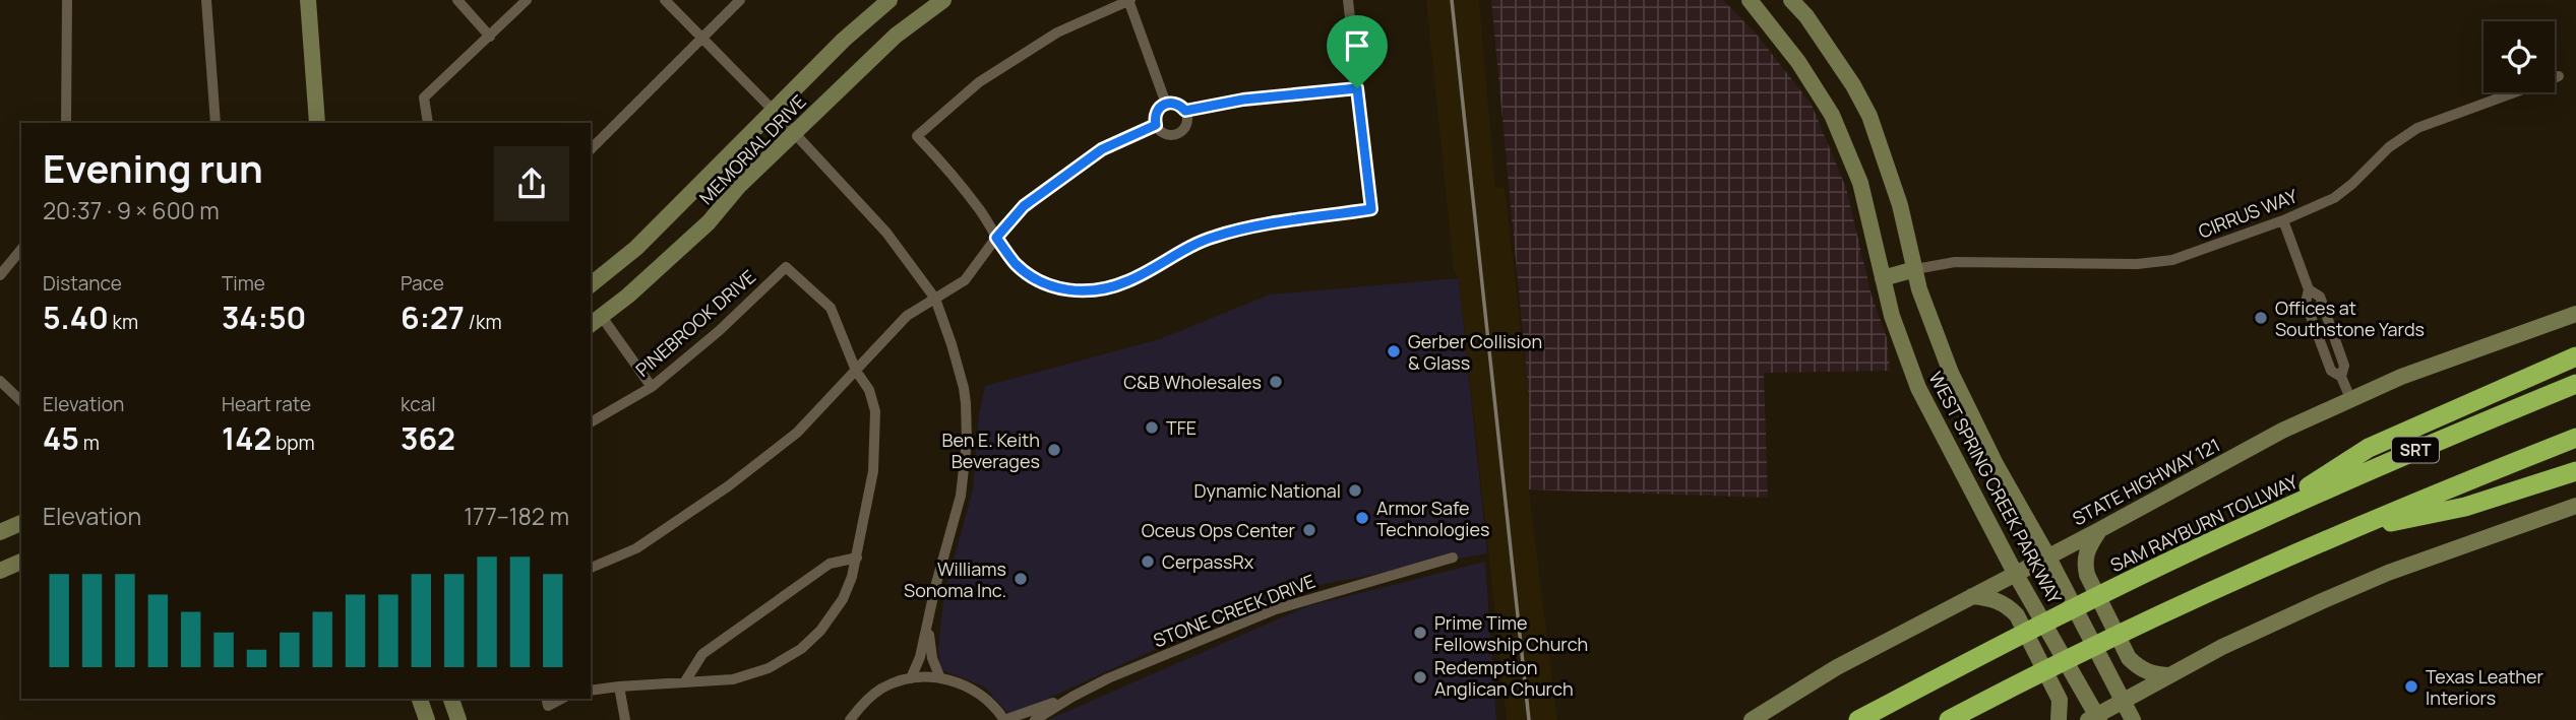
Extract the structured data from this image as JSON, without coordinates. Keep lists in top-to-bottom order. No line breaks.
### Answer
{"streets":{"highway":["SRT","SAM RAYBURN TOLLWAY"],"main road":["MEMORIAL DRIVE","STATE HIGHWAY 121","WEST SPRING CREEK PARKWAY"],"street":["CIRRUS WAY","PINEBROOK DRIVE","STONE CREEK DRIVE"]},"crossings":[["CIRRUS WAY","WEST SPRING CREEK PARKWAY"],["STATE HIGHWAY 121","WEST SPRING CREEK PARKWAY"]],"places":["Offices at Southstone Yards","Gerber Collision & Glass","C&B Wholesales","TFE","Ben E. Keith Beverages","Dynamic National","Armor Safe Technologies","Oceus Ops Center","CerpassRx","Williams Sonoma Inc.","Prime Time Fellowship Church","Redemption Anglican Church","Texas Leather Interiors"],"page":{"heading":["Evening run","20:37 · 9 × 600 m"],"stats":[["Distance","5.40 km"],["Time","34:50"],["Pace","6:27 /km"],["Elevation","45 m"],["Heart rate","142 bpm"],["kcal","362"]],"chart":["Elevation","177–182 m"]}}
